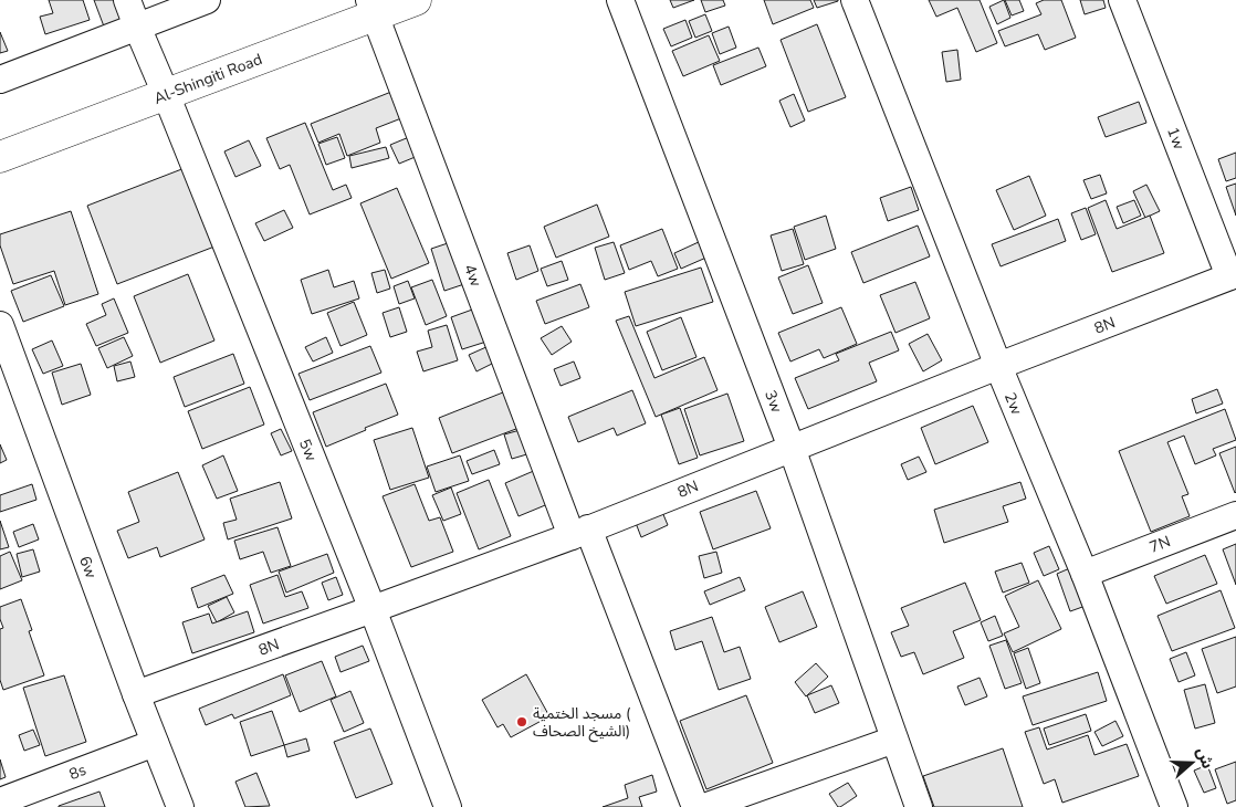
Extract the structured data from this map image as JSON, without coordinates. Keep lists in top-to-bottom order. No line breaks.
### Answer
{"streets":{"street":["Al-Shingiti Road","1w","4w","8N","3w","2w","5w","7N","6w","8s"]},"crossings":[["Al-Shingiti Road","4w"],["Al-Shingiti Road","5w"],["1w","8N"],["4w","8N"],["8N","3w"],["8N","2w"],["8N","5w"],["8N","6w"],["2w","7N"],["6w","8s"]],"places":["مسجد الختمية ( الشيخ الصحاف)"],"north":"right"}
